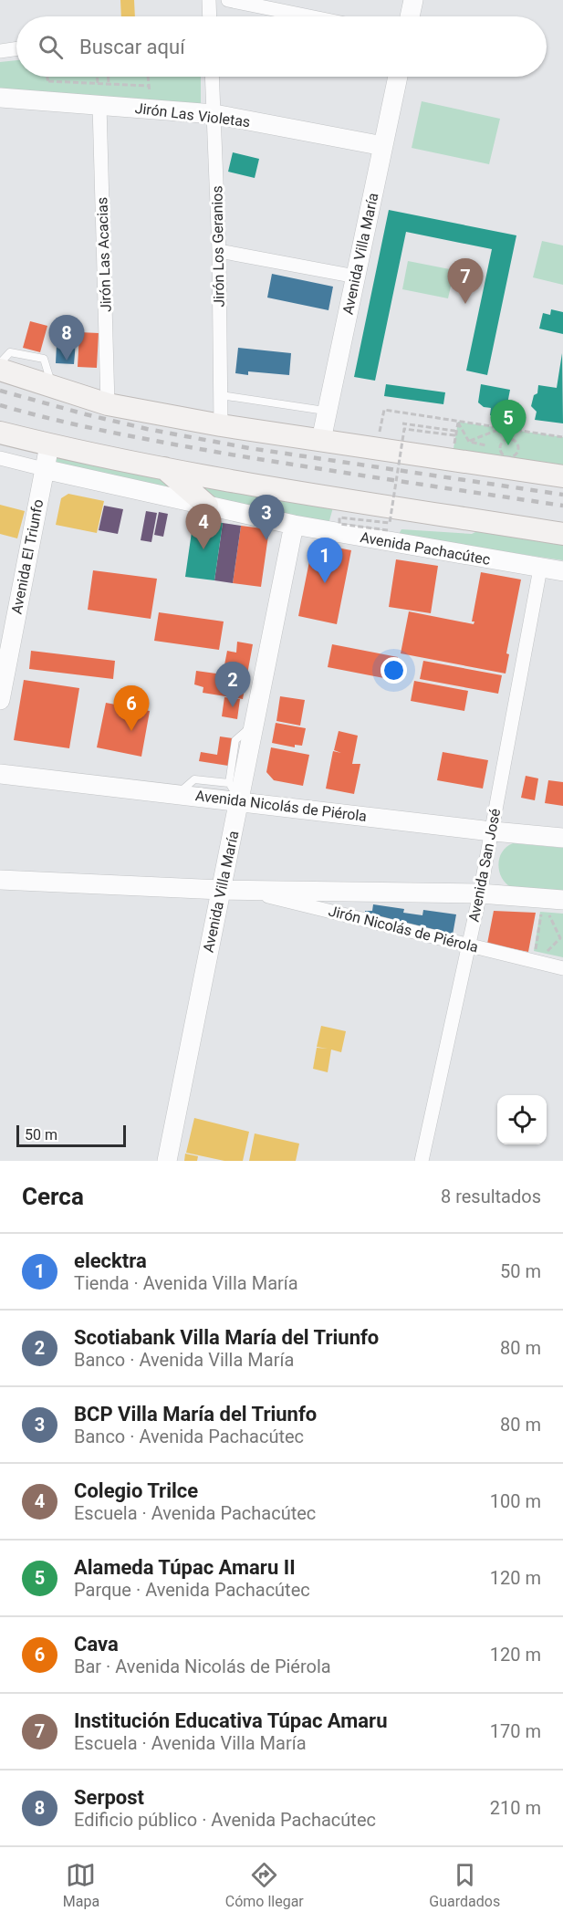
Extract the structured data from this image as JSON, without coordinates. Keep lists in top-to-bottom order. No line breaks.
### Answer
{"streets":{"main road":["Jirón Las Violetas","Avenida Villa María","Avenida Pachacútec","Avenida El Triunfo","Avenida Nicolás de Piérola"],"street":["Jirón Los Geranios","Jirón Las Acacias","Avenida San José","Jirón Nicolás de Piérola"]},"crossings":[["Jirón Las Violetas","Jirón Los Geranios"],["Jirón Las Violetas","Avenida Villa María"],["Jirón Las Violetas","Jirón Las Acacias"],["Avenida Villa María","Avenida Pachacútec"],["Avenida Villa María","Avenida Nicolás de Piérola"],["Avenida Pachacútec","Avenida El Triunfo"],["Avenida Pachacútec","Avenida San José"],["Avenida Nicolás de Piérola","Avenida San José"],["Avenida San José","Jirón Nicolás de Piérola"]],"scale_bar":"50 m","page":{"search":"Buscar aquí","pins":["7","8","5","3","4","1","2","6"],"scale":"50 m","heading":["Cerca","8 resultados"],"list":[{"mark":"1","name":"elecktra","note":"Tienda · Avenida Villa María","value":"50 m"},{"mark":"2","name":"Scotiabank Villa María del Triunfo","note":"Banco · Avenida Villa María","value":"80 m"},{"mark":"3","name":"BCP Villa María del Triunfo","note":"Banco · Avenida Pachacútec","value":"80 m"},{"mark":"4","name":"Colegio Trilce","note":"Escuela · Avenida Pachacútec","value":"100 m"},{"mark":"5","name":"Alameda Túpac Amaru II","note":"Parque · Avenida Pachacútec","value":"120 m"},{"mark":"6","name":"Cava","note":"Bar · Avenida Nicolás de Piérola","value":"120 m"},{"mark":"7","name":"Institución Educativa Túpac Amaru","note":"Escuela · Avenida Villa María","value":"170 m"},{"mark":"8","name":"Serpost","note":"Edificio público · Avenida Pachacútec","value":"210 m"}],"nav":["Mapa","Cómo llegar","Guardados"]}}
